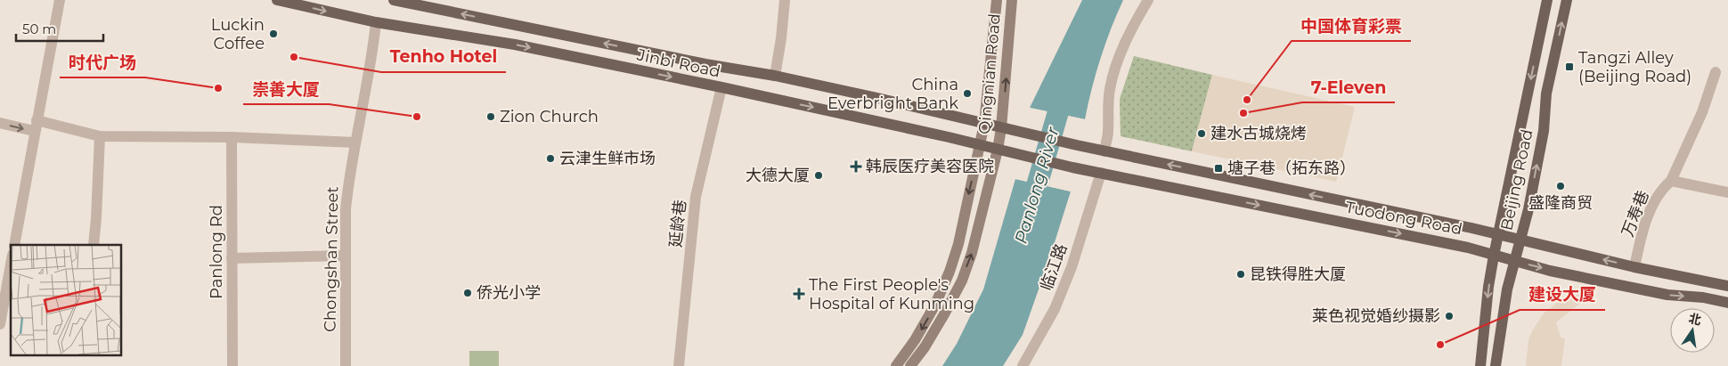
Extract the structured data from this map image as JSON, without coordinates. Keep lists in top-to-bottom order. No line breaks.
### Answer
{"streets":{"main road":["Jinbi Road","Qingnian Road","Beijing Road","Tuodong Road"],"street":["万寿巷","延龄巷","Panlong Rd","Chongshan Street","临江路"]},"crossings":[["Jinbi Road","Qingnian Road"],["Jinbi Road","Tuodong Road"],["Jinbi Road","延龄巷"],["Jinbi Road","Chongshan Street"],["Beijing Road","Tuodong Road"],["万寿巷","Tuodong Road"],["Tuodong Road","临江路"]],"water":["Panlong River"],"places":{"other":["Luckin Coffee","Tenho Hotel","时代广场","China Everbright Bank","中国体育彩票","7-Eleven","崇善大厦","Zion Church","建水古城烧烤","云津生鲜市场","大德大厦","盛隆商贸","昆铁得胜大厦","侨光小学","莱色视觉婚纱摄影","建设大厦"],"transit":["Tangzi Alley (Beijing Road)","塘子巷（拓东路）"],"health":["韩辰医疗美容医院","The First People's Hospital of Kunming"]},"scale_bar":"50 m","north":"top"}
